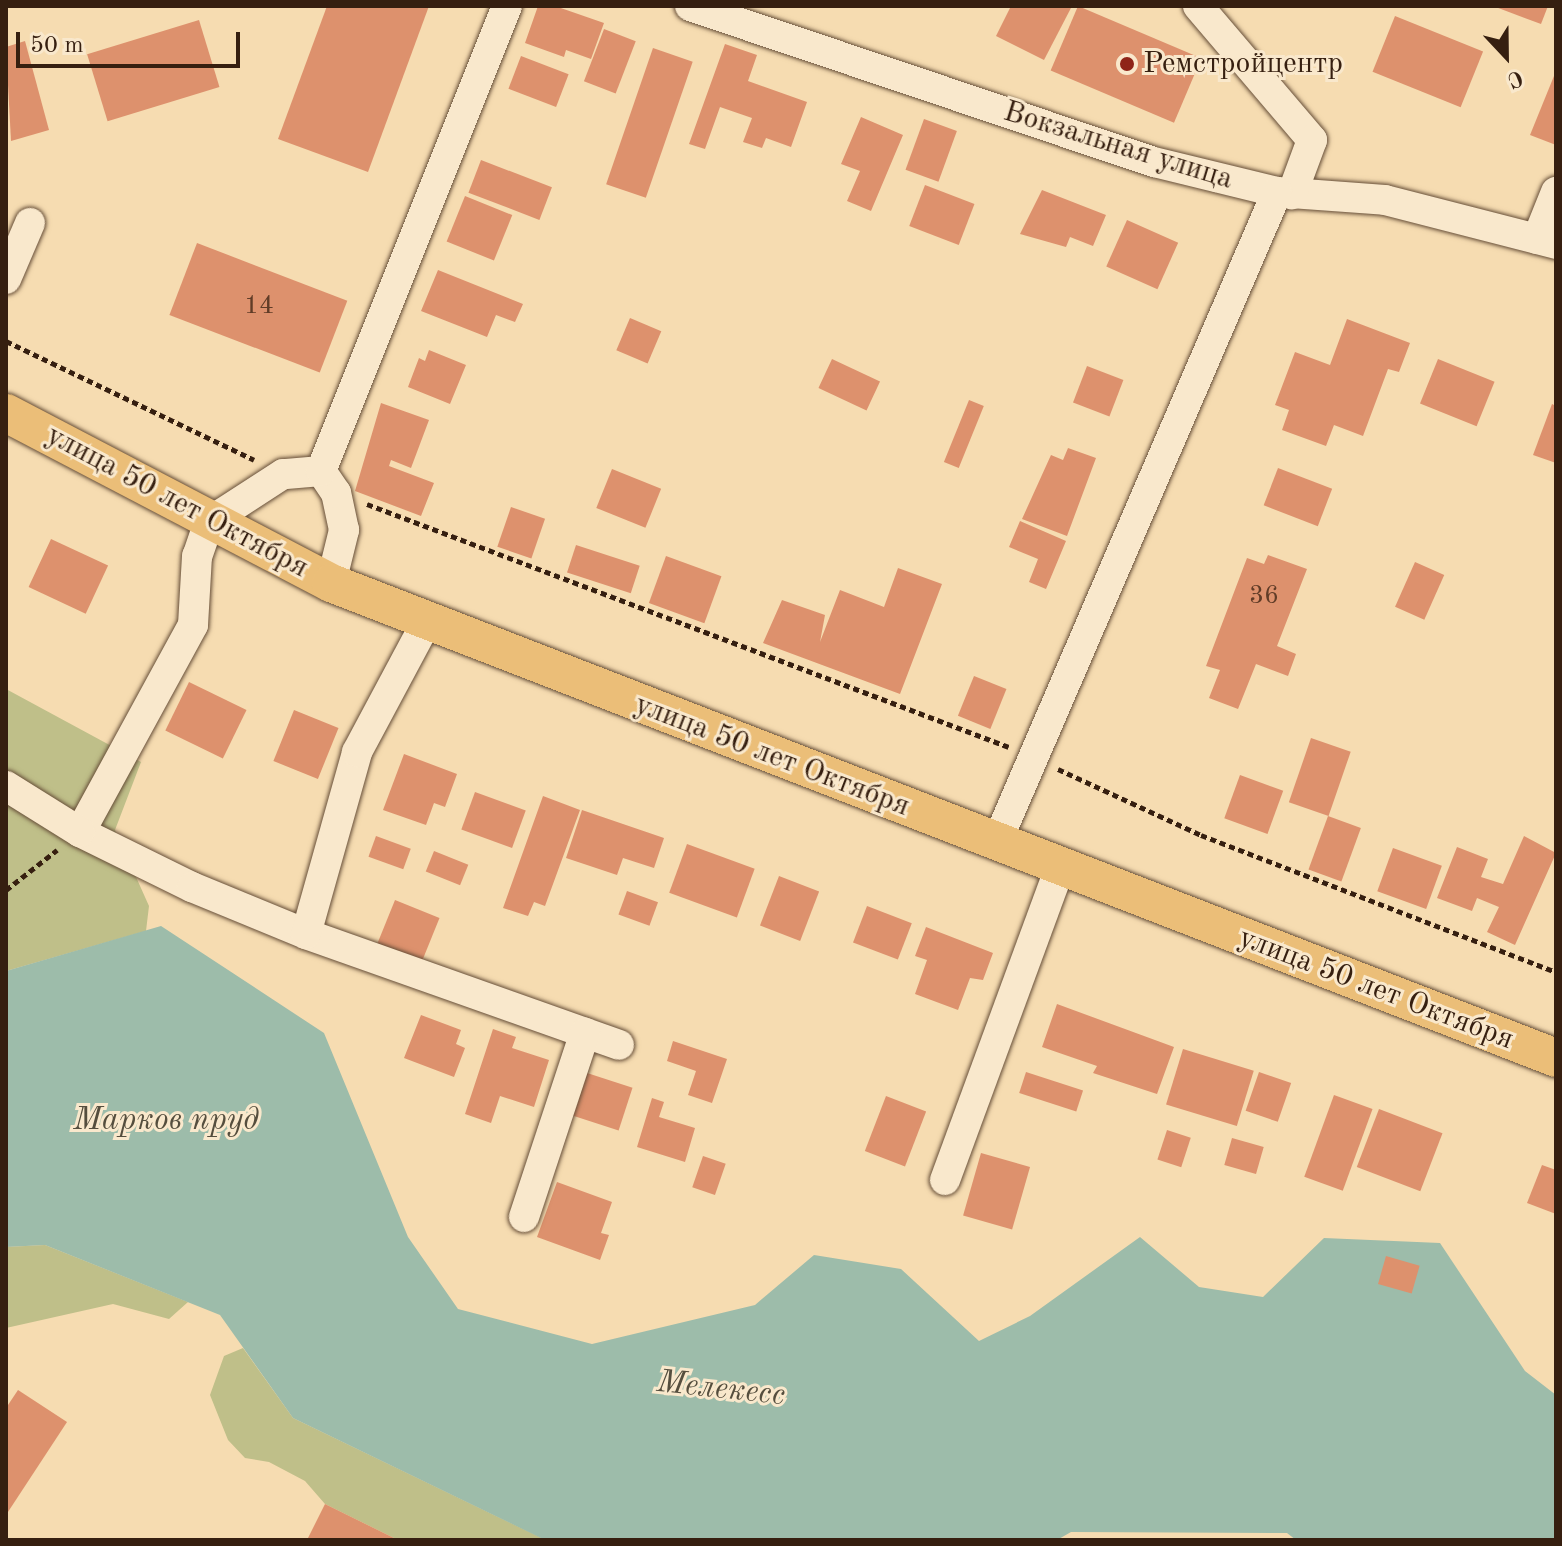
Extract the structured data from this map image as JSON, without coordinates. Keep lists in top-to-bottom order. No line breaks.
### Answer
{"streets":{"main road":["улица 50 лет Октября"],"street":["Вокзальная улица"]},"water":["Марков пруд","Мелекесс"],"places":["Ремстройцентр"],"house_numbers":["14","36"],"scale_bar":"50 m","north":"bottom"}
